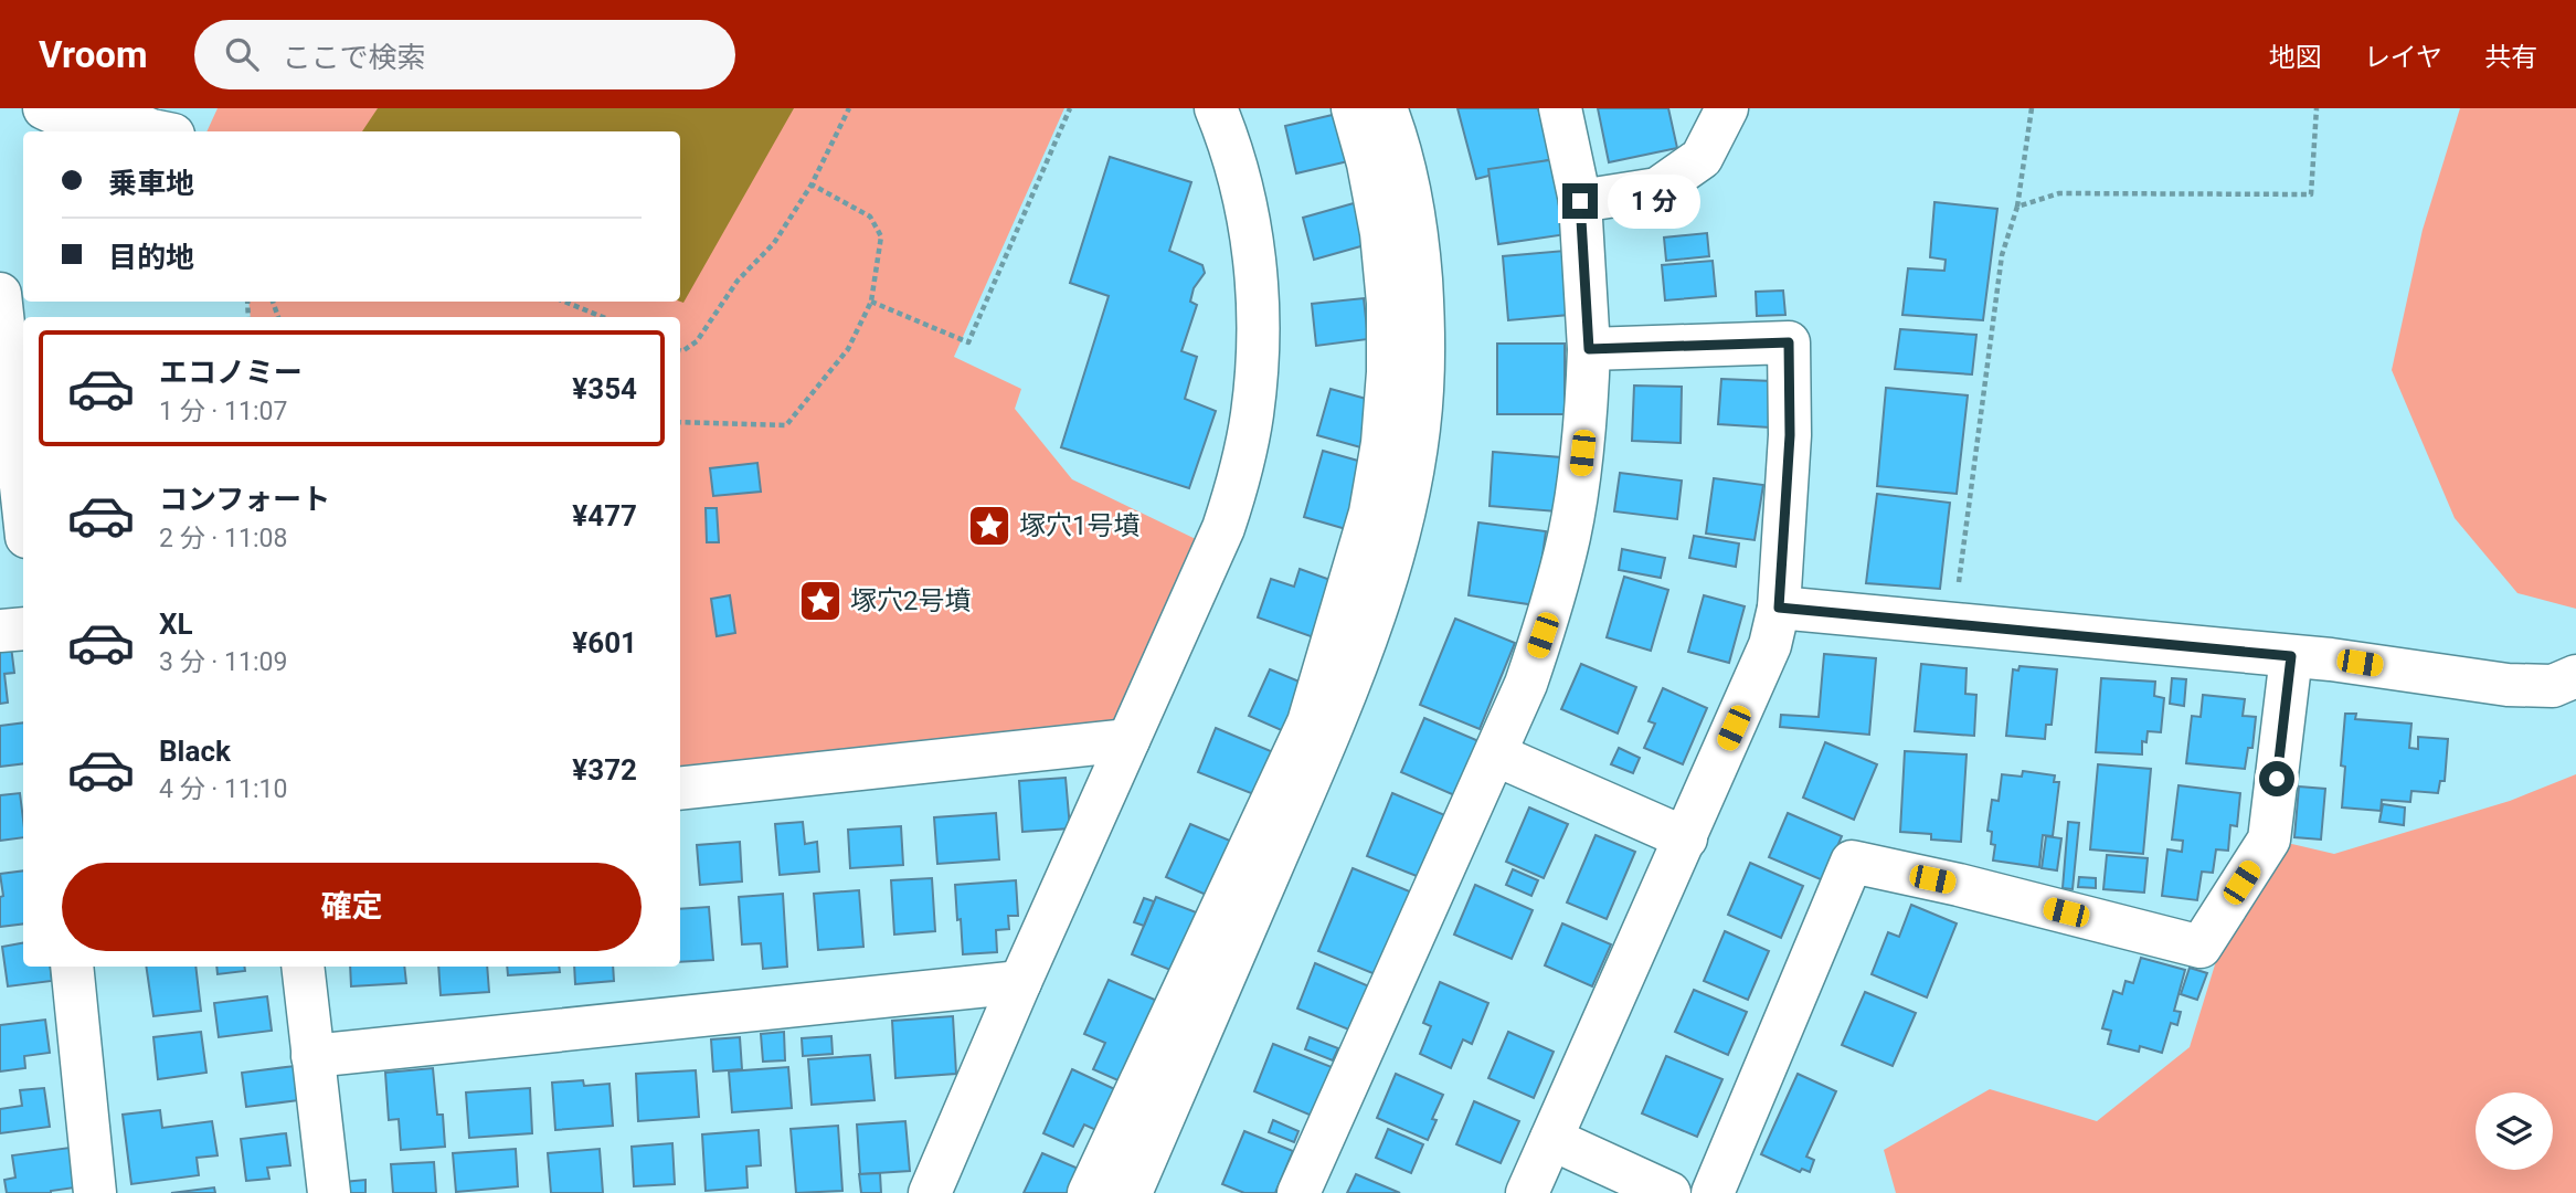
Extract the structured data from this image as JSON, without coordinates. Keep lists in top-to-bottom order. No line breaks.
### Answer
{"places":{"place":["塚穴1号墳","塚穴2号墳"]},"page":{"header":"Vroom","search":"ここで検索","nav":["地図","レイヤ","共有"],"banner":["乗車地","目的地"],"bubble":"1 分","list":[{"name":"エコノミー","note":"1 分 · 11:07","value":"¥354"},{"name":"コンフォート","note":"2 分 · 11:08","value":"¥477"},{"name":"XL","note":"3 分 · 11:09","value":"¥601"},{"name":"Black","note":"4 分 · 11:10","value":"¥372"}],"buttons":"確定"}}
